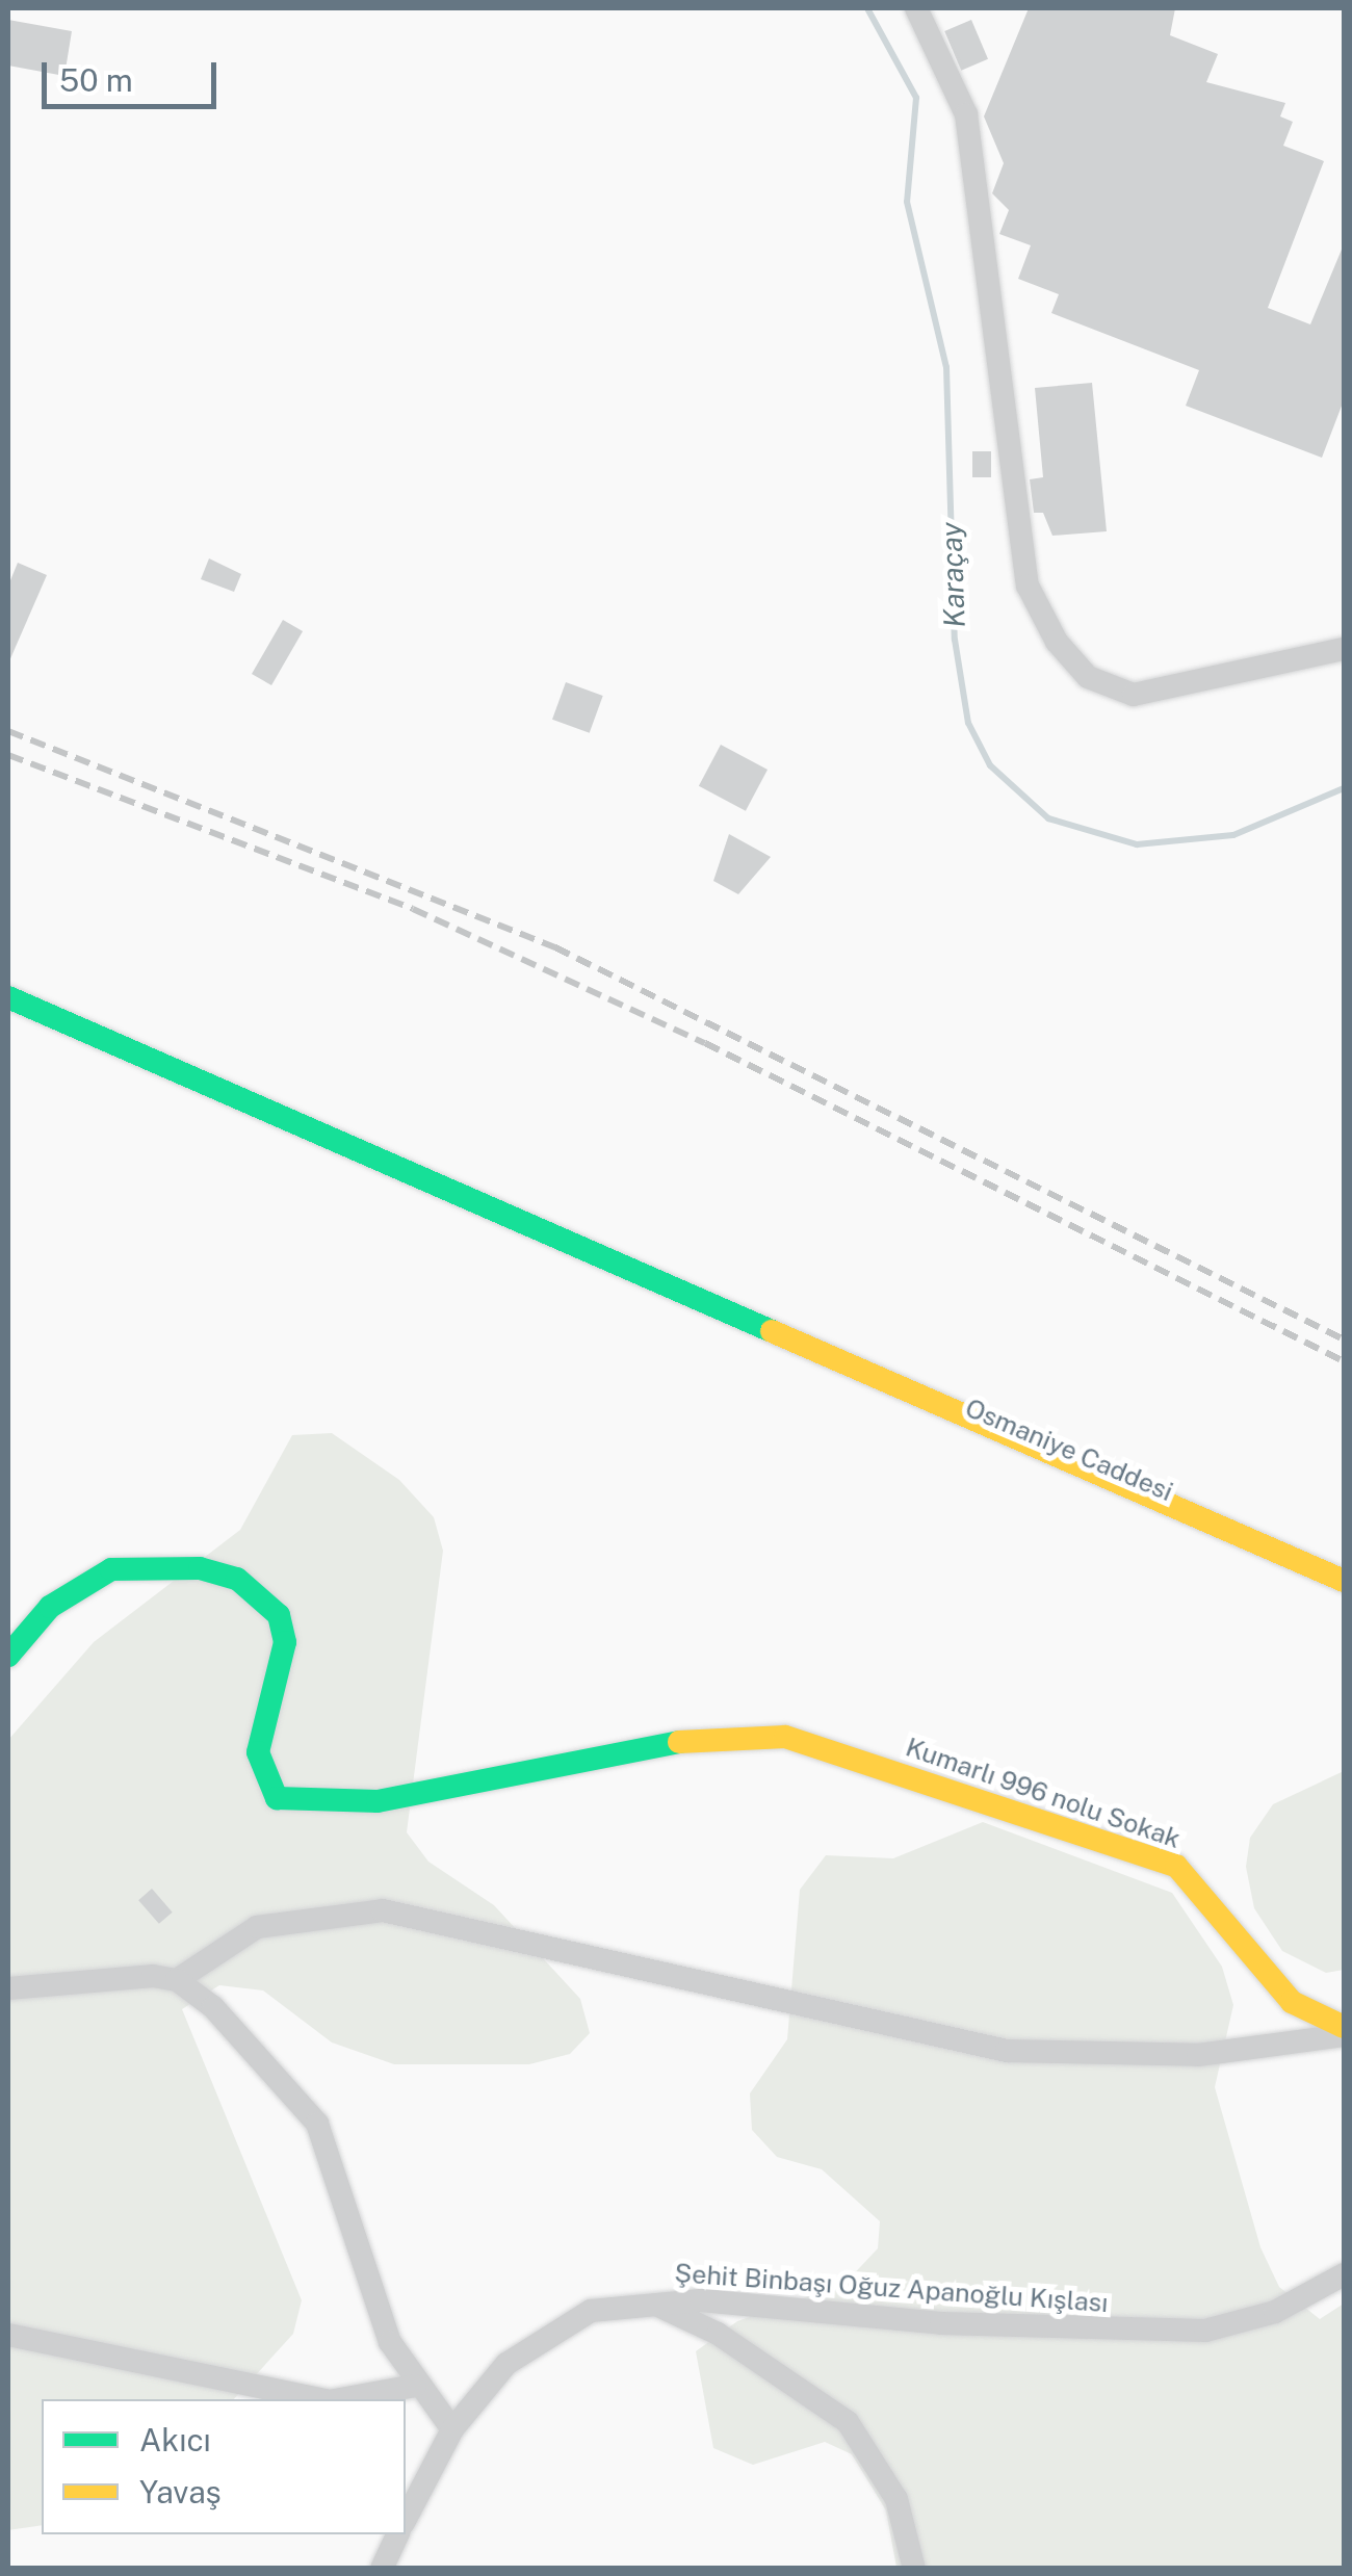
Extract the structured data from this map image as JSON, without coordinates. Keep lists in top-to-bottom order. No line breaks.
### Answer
{"streets":{"main road":["Osmaniye Caddesi","Kumarlı 996 nolu Sokak"],"street":["Şehit Binbaşı Oğuz Apanoğlu Kışlası"]},"water":["Karaçay"],"legend":["Akıcı","Yavaş"],"scale_bar":"50 m"}
